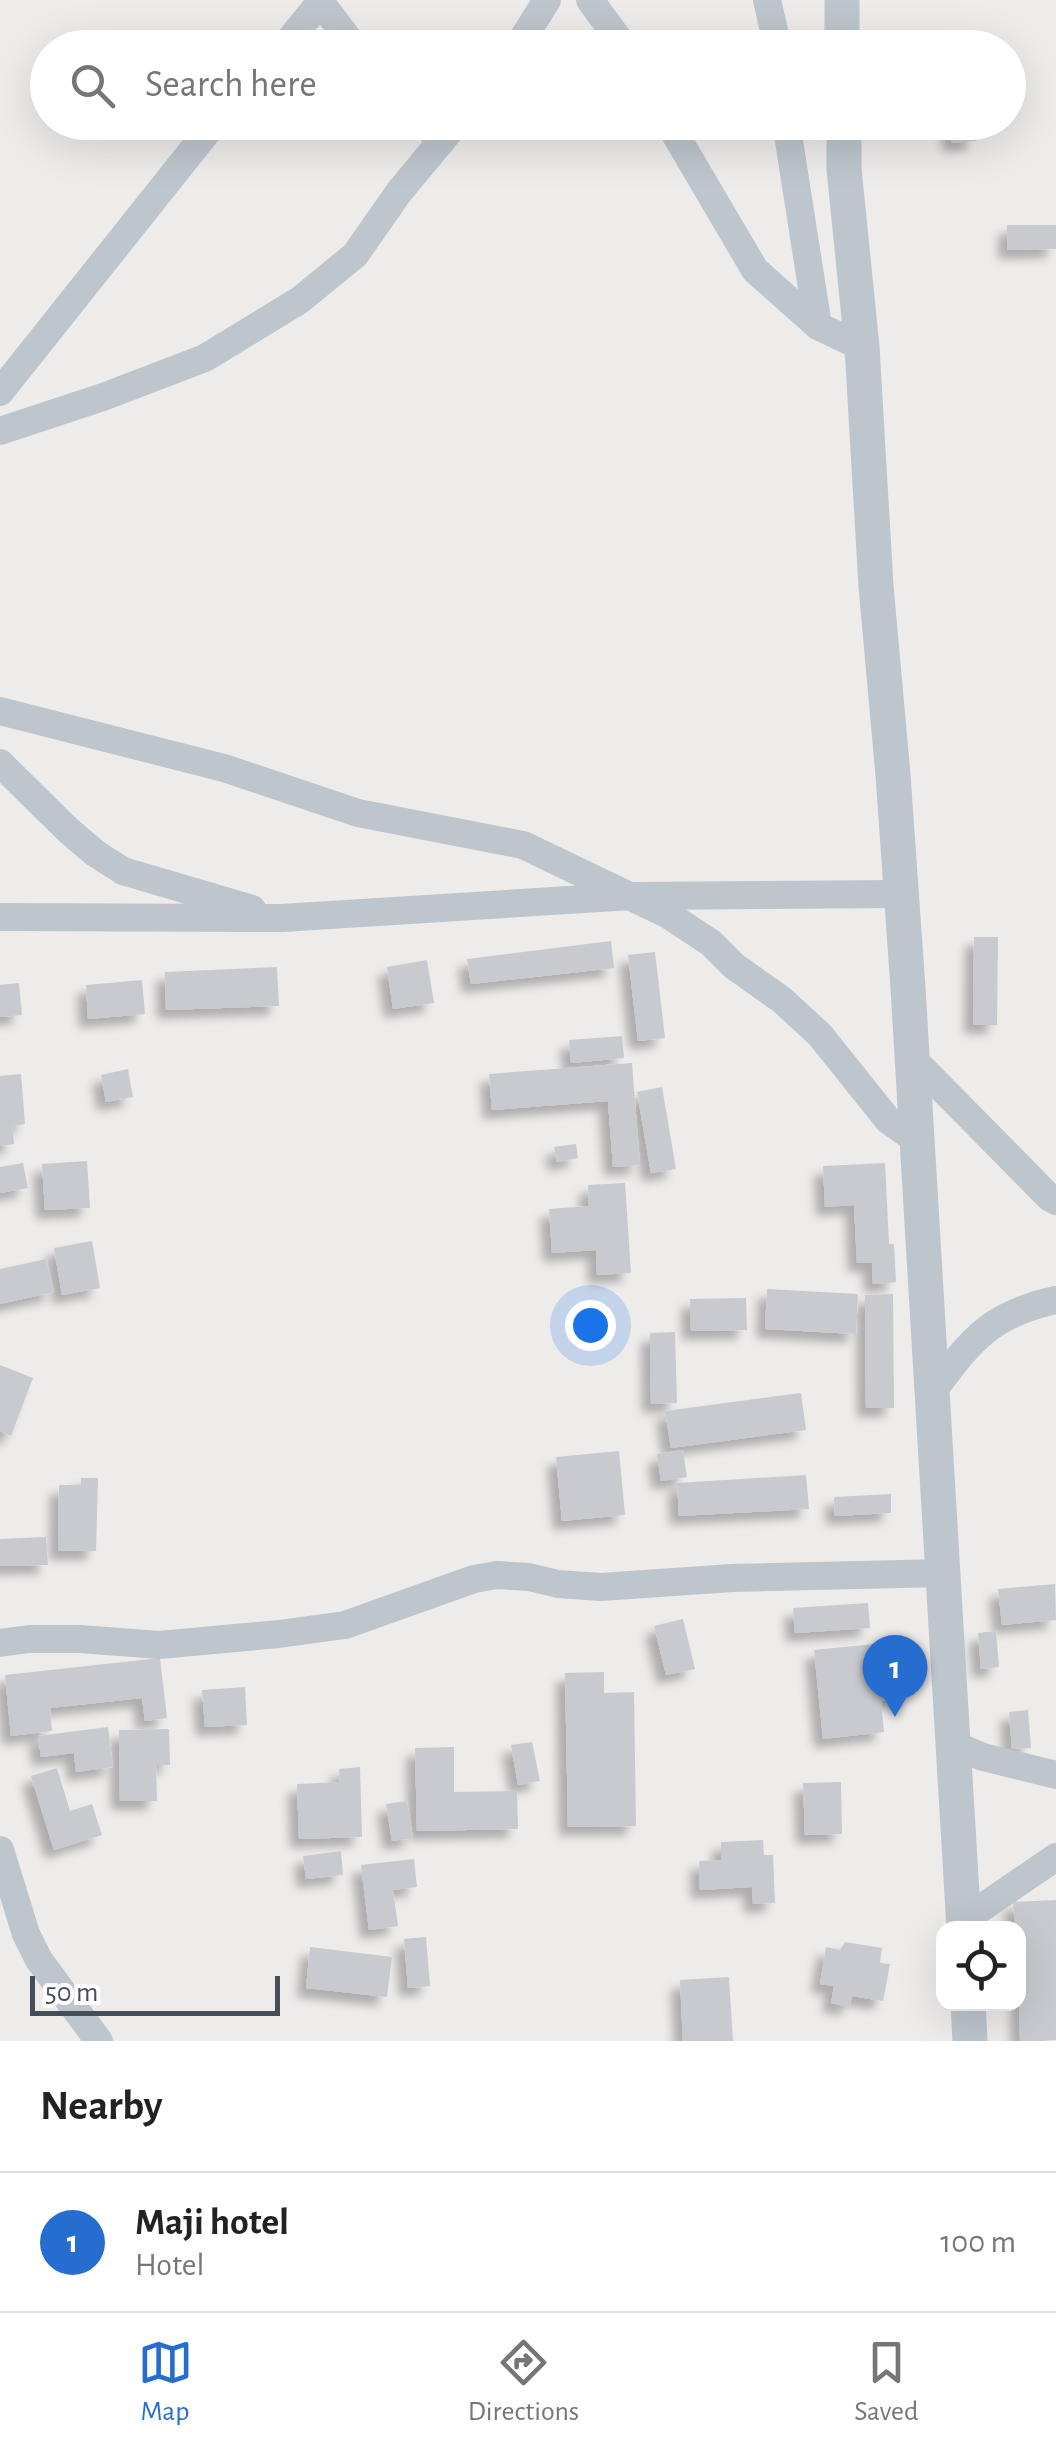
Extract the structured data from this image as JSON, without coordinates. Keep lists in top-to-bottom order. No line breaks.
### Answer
{"scale_bar":"50 m","page":{"search":"Search here","pins":"1","scale":"50 m","heading":"Nearby","list":[{"mark":"1","name":"Maji hotel","note":"Hotel","value":"100 m"}],"nav":["Map","Directions","Saved"]}}
